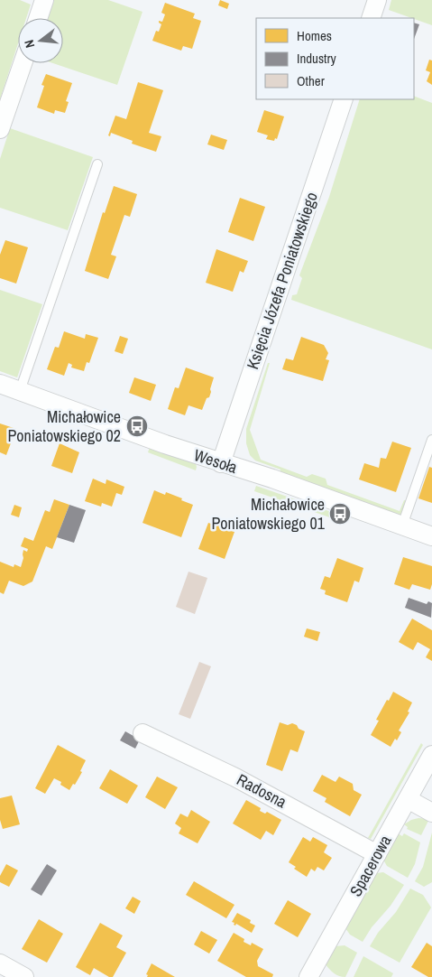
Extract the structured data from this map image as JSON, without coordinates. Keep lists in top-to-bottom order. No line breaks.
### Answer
{"streets":{"street":["Księcia Józefa Poniatowskiego","Wesoła","Radosna","Spacerowa"]},"crossings":[["Księcia Józefa Poniatowskiego","Wesoła"],["Radosna","Spacerowa"]],"places":{"bus stop":["Michałowice Poniatowskiego 02","Michałowice Poniatowskiego 01"]},"legend":["Homes","Industry","Other"],"north":"left"}
